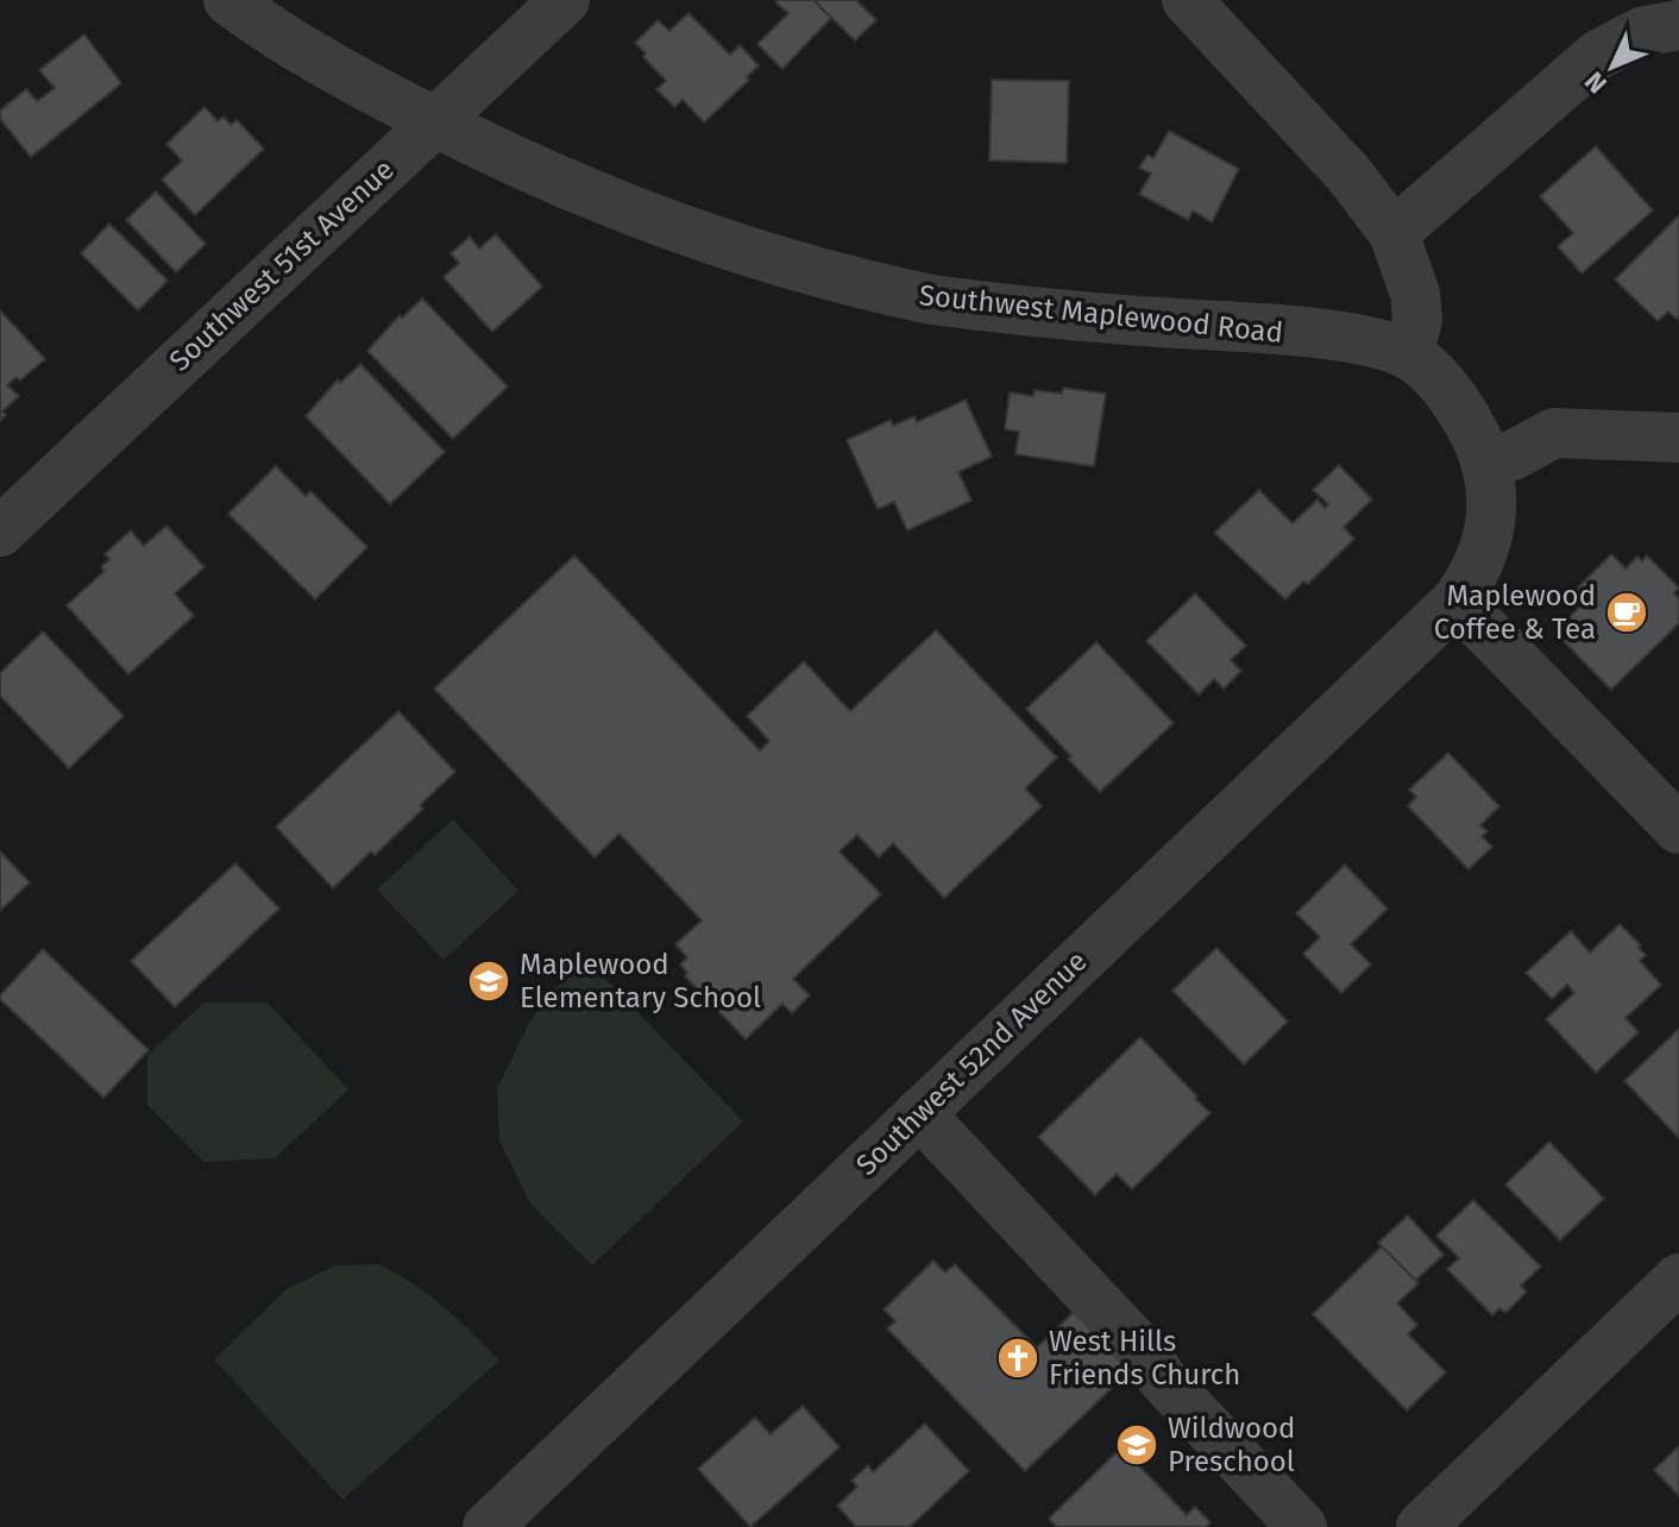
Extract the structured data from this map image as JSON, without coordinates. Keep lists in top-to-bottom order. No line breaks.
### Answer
{"streets":{"street":["Southwest 51st Avenue","Southwest Maplewood Road","Southwest 52nd Avenue"]},"crossings":[["Southwest 51st Avenue","Southwest Maplewood Road"],["Southwest Maplewood Road","Southwest 52nd Avenue"]],"places":{"cafe":["Maplewood Coffee & Tea"],"school or university":["Maplewood Elementary School","Wildwood Preschool"],"church":["West Hills Friends Church"]},"north":"bottom left"}
